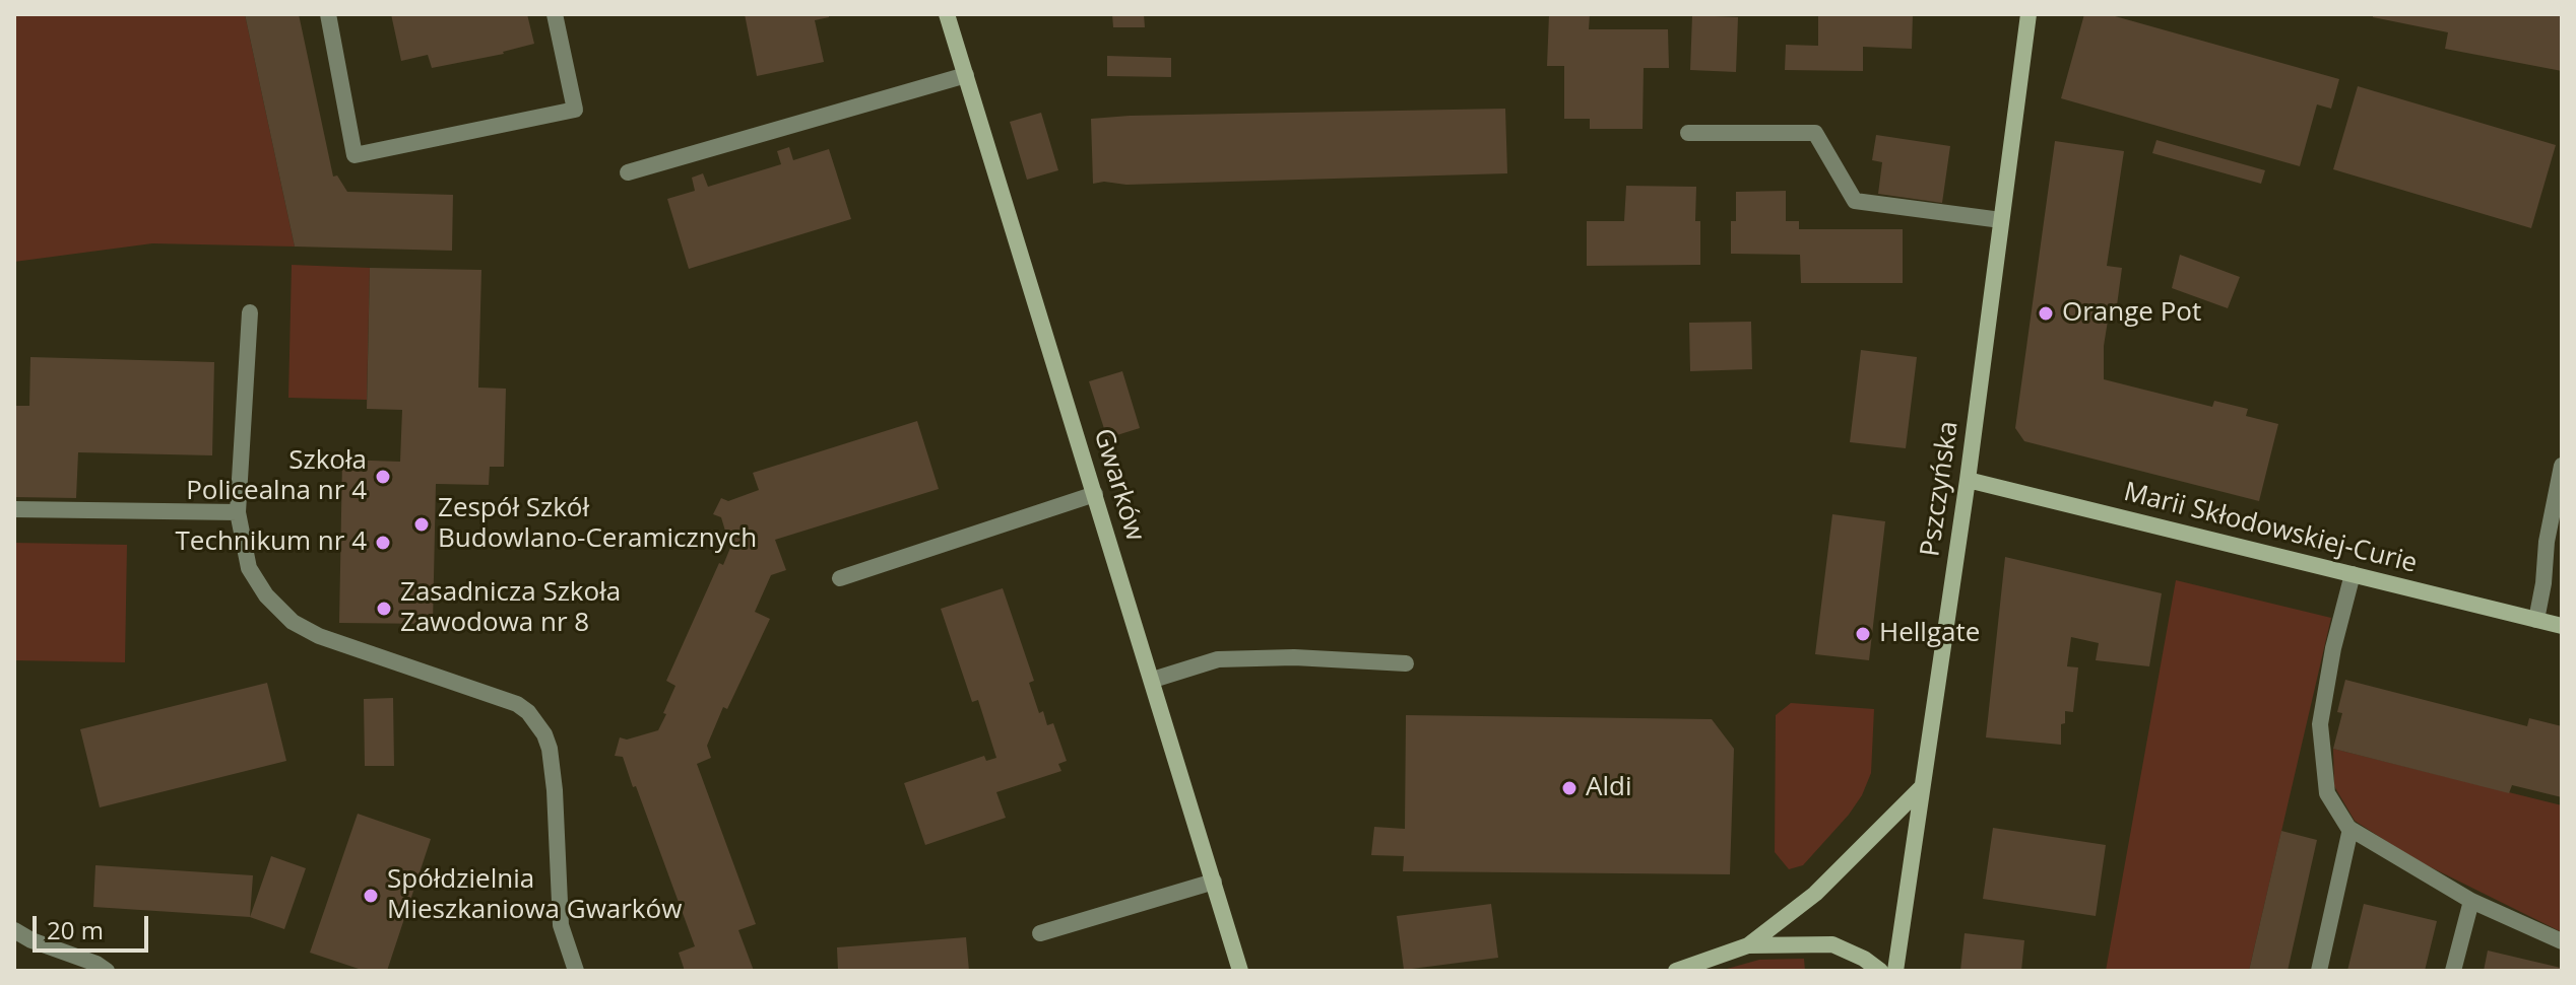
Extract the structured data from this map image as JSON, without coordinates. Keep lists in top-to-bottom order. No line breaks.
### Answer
{"streets":{"street":["Gwarków","Pszczyńska","Marii Skłodowskiej-Curie"]},"crossings":[["Pszczyńska","Marii Skłodowskiej-Curie"]],"places":["Orange Pot","Szkoła Policealna nr 4","Zespół Szkół Budowlano-Ceramicznych","Technikum nr 4","Zasadnicza Szkoła Zawodowa nr 8","Hellgate","Aldi","Spółdzielnia Mieszkaniowa Gwarków"],"scale_bar":"20 m"}
